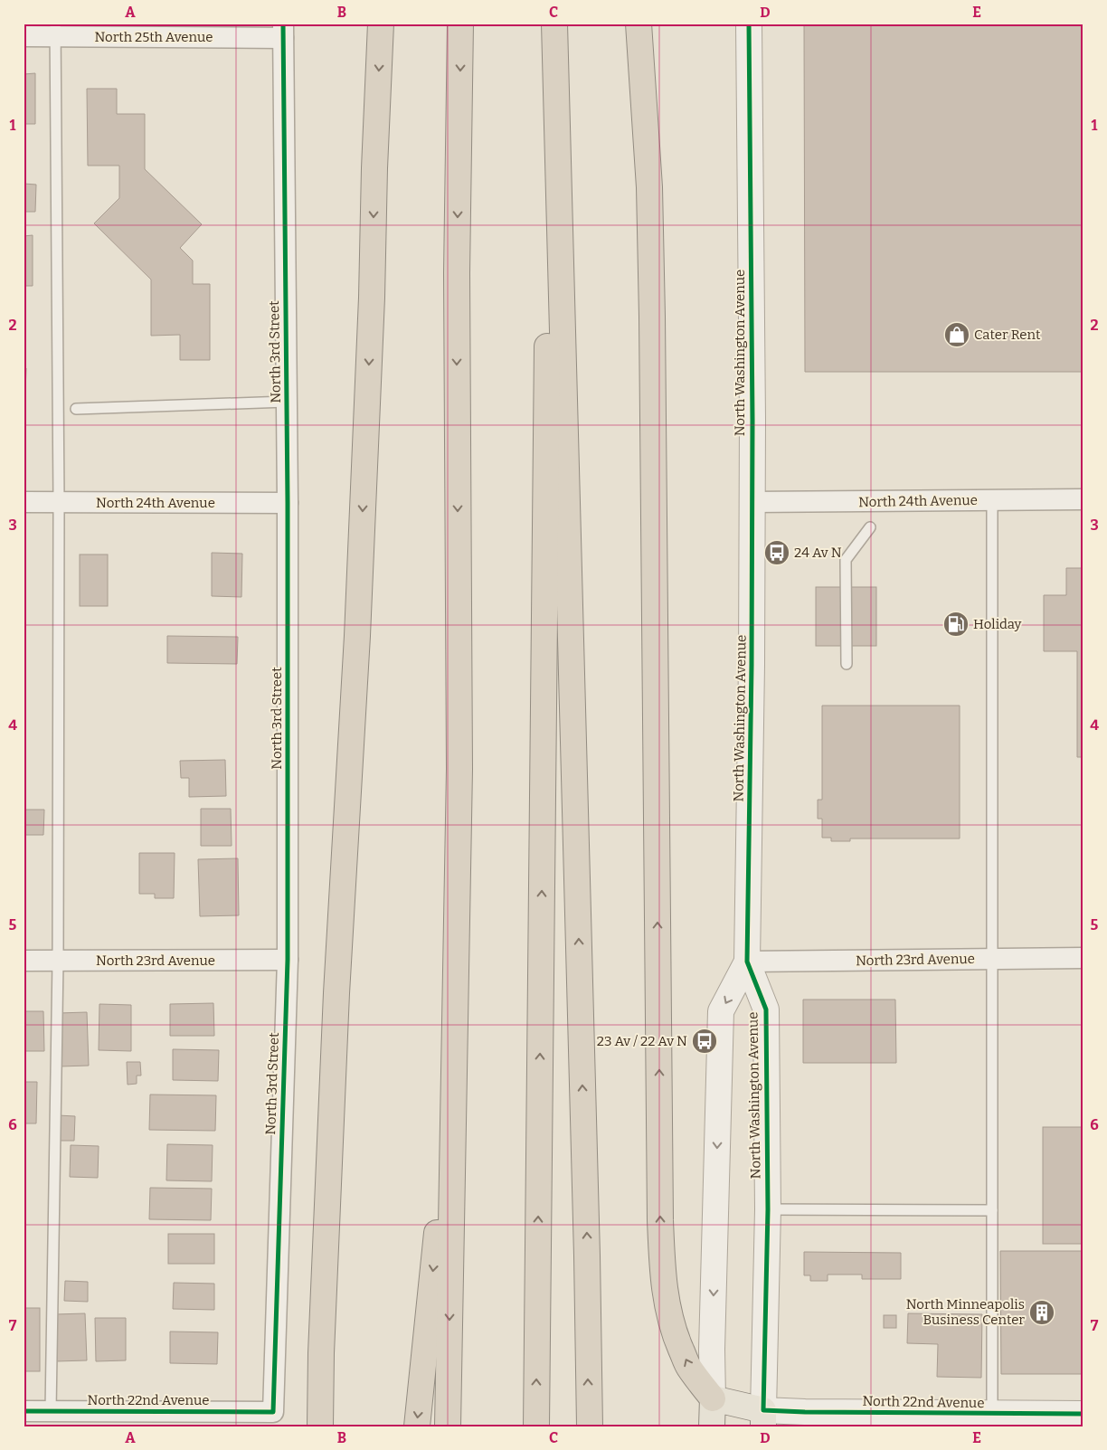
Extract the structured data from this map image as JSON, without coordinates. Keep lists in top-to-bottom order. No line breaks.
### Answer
{"streets":{"main road":["North Washington Avenue","North 22nd Avenue"],"street":["North 25th Avenue","North 3rd Street","North 24th Avenue","North 23rd Avenue"]},"crossings":[["North 25th Avenue","North 3rd Street"],["North 3rd Street","North 24th Avenue"],["North 3rd Street","North 23rd Avenue"],["North 3rd Street","North 22nd Avenue"],["North Washington Avenue","North 24th Avenue"],["North Washington Avenue","North 23rd Avenue"],["North Washington Avenue","North 22nd Avenue"]],"places":{"shop":["Cater Rent"],"bus stop":["24 Av N","23 Av / 22 Av N"],"fuel station":["Holiday"],"building":["North Minneapolis Business Center"]},"grid":{"columns":["A","B","C","D","E"],"rows":["1","2","3","4","5","6","7"]}}
